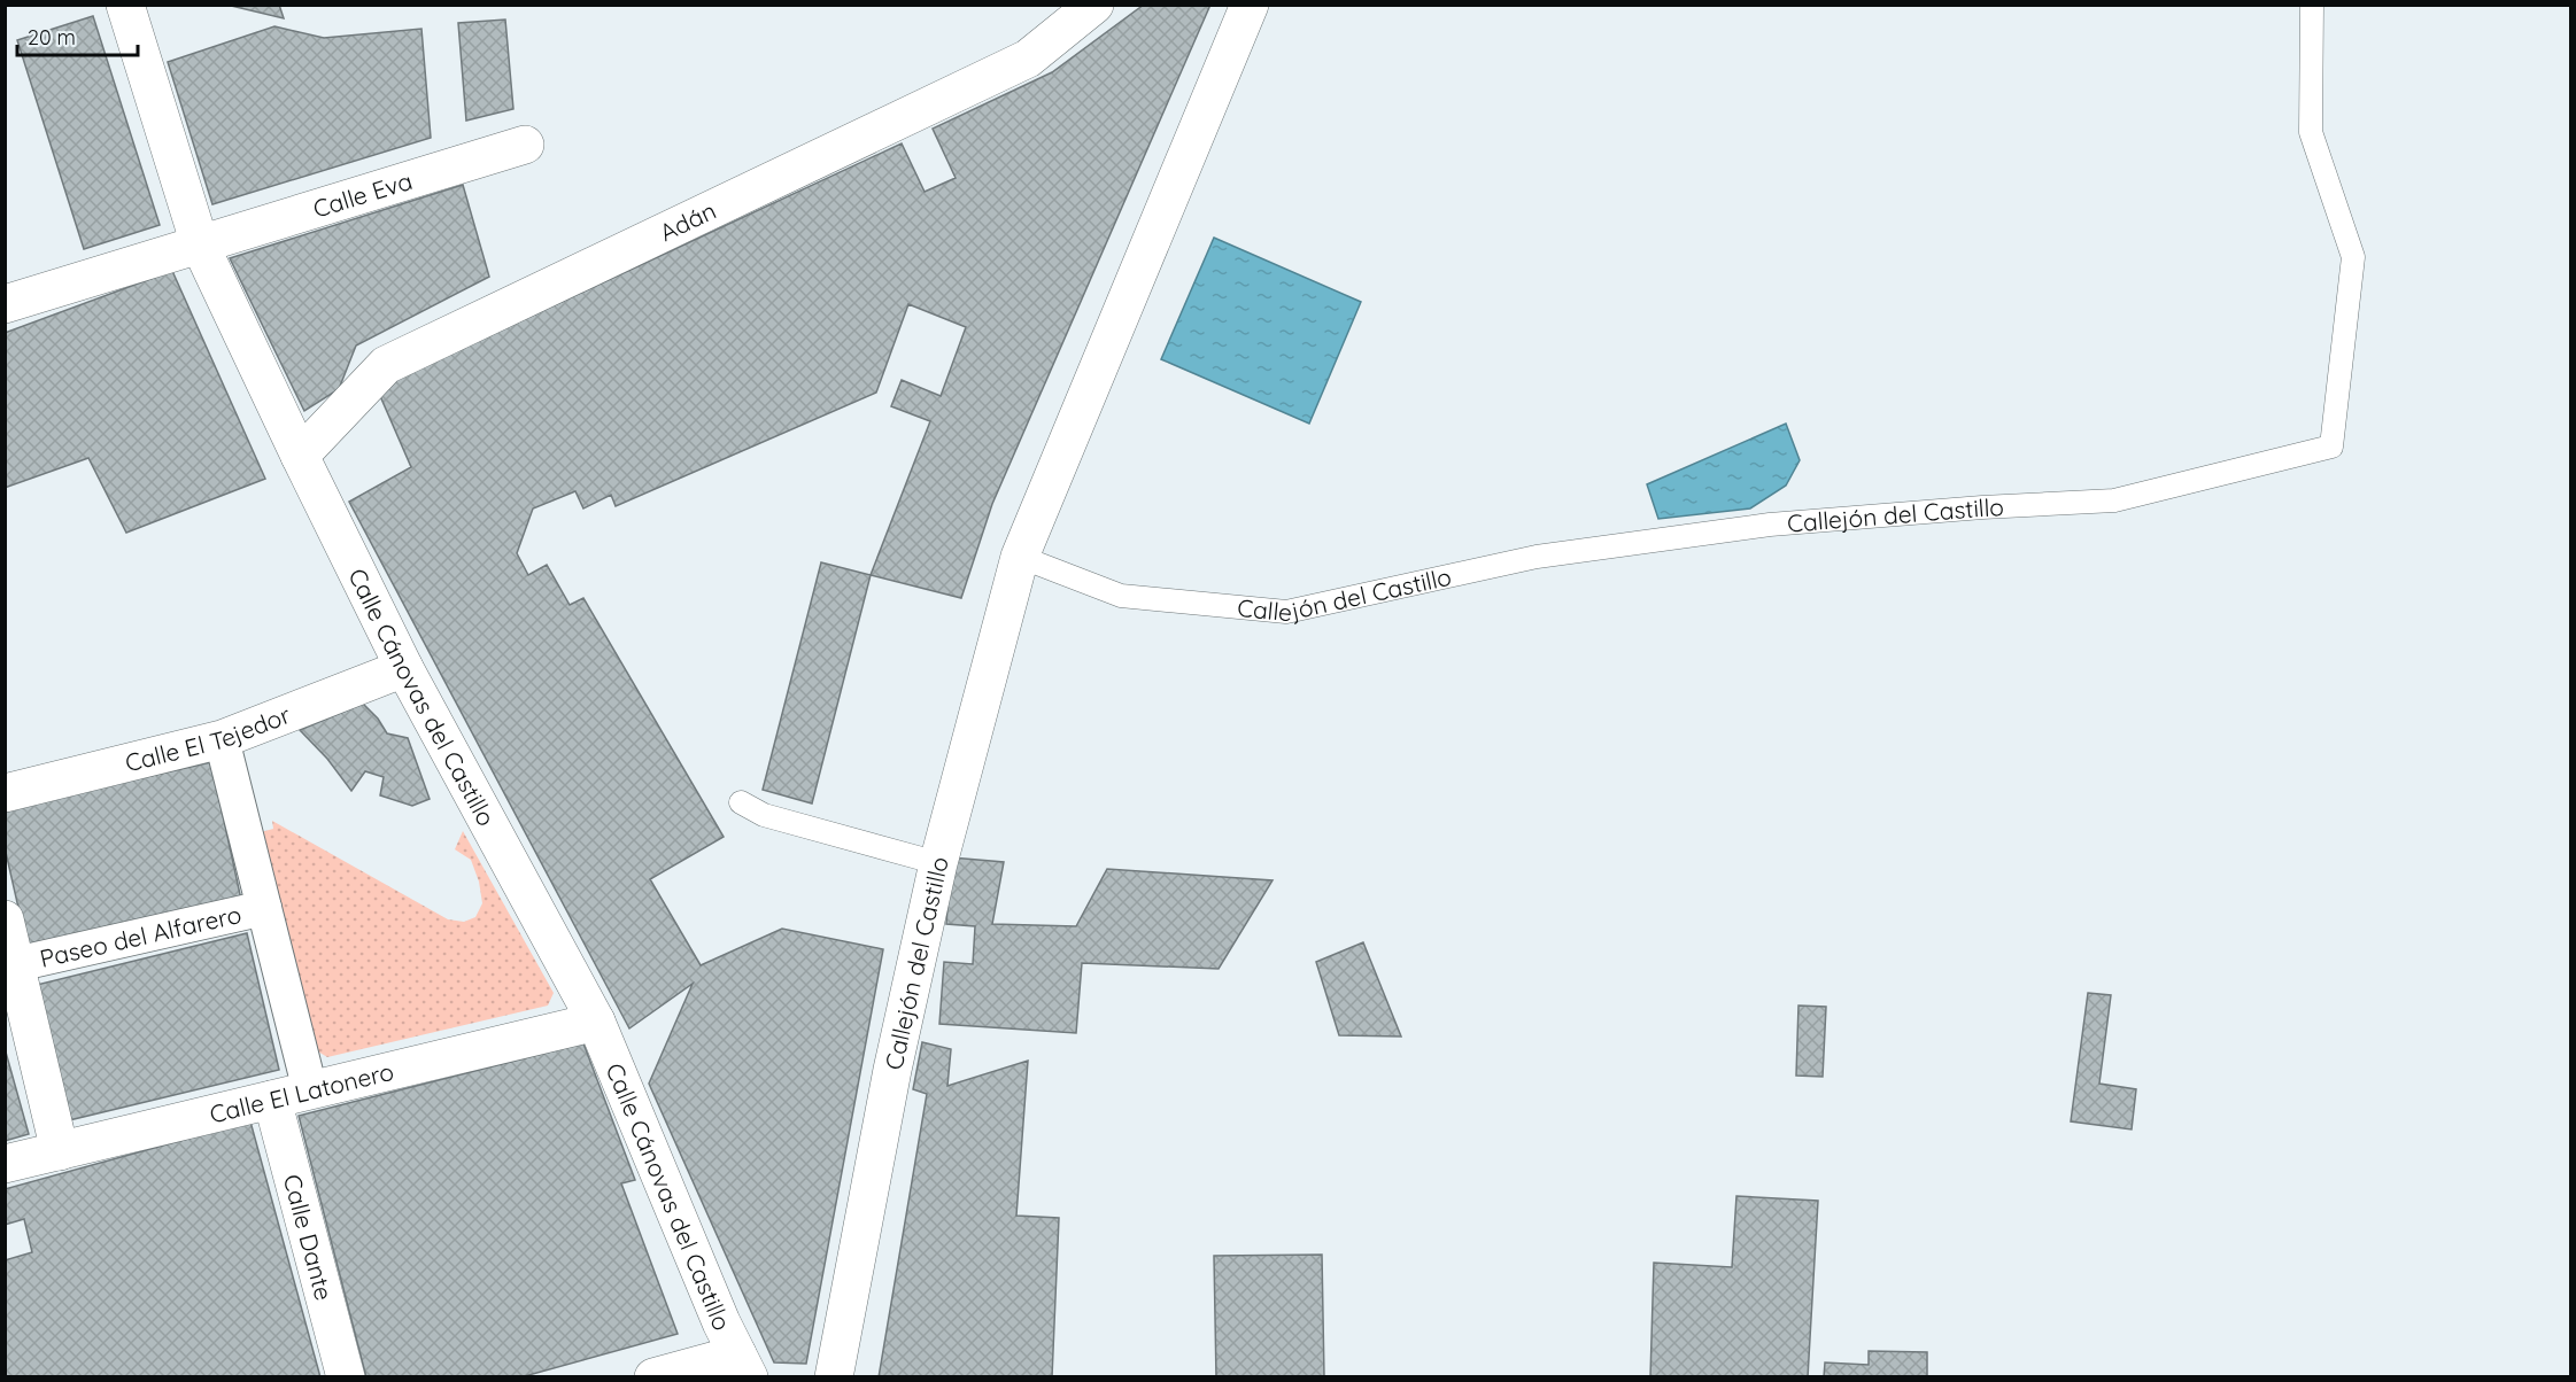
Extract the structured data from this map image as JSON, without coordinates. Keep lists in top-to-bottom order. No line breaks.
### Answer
{"streets":{"street":["Calle Eva","Adán","Callejón del Castillo","Calle Cánovas del Castillo","Calle El Tejedor","Paseo del Alfarero","Calle El Latonero","Calle Dante"]},"crossings":[["Calle Eva","Calle Cánovas del Castillo"],["Adán","Calle Cánovas del Castillo"],["Calle Cánovas del Castillo","Calle El Tejedor"],["Calle Cánovas del Castillo","Calle El Latonero"],["Calle El Latonero","Calle Dante"]],"scale_bar":"20 m"}
